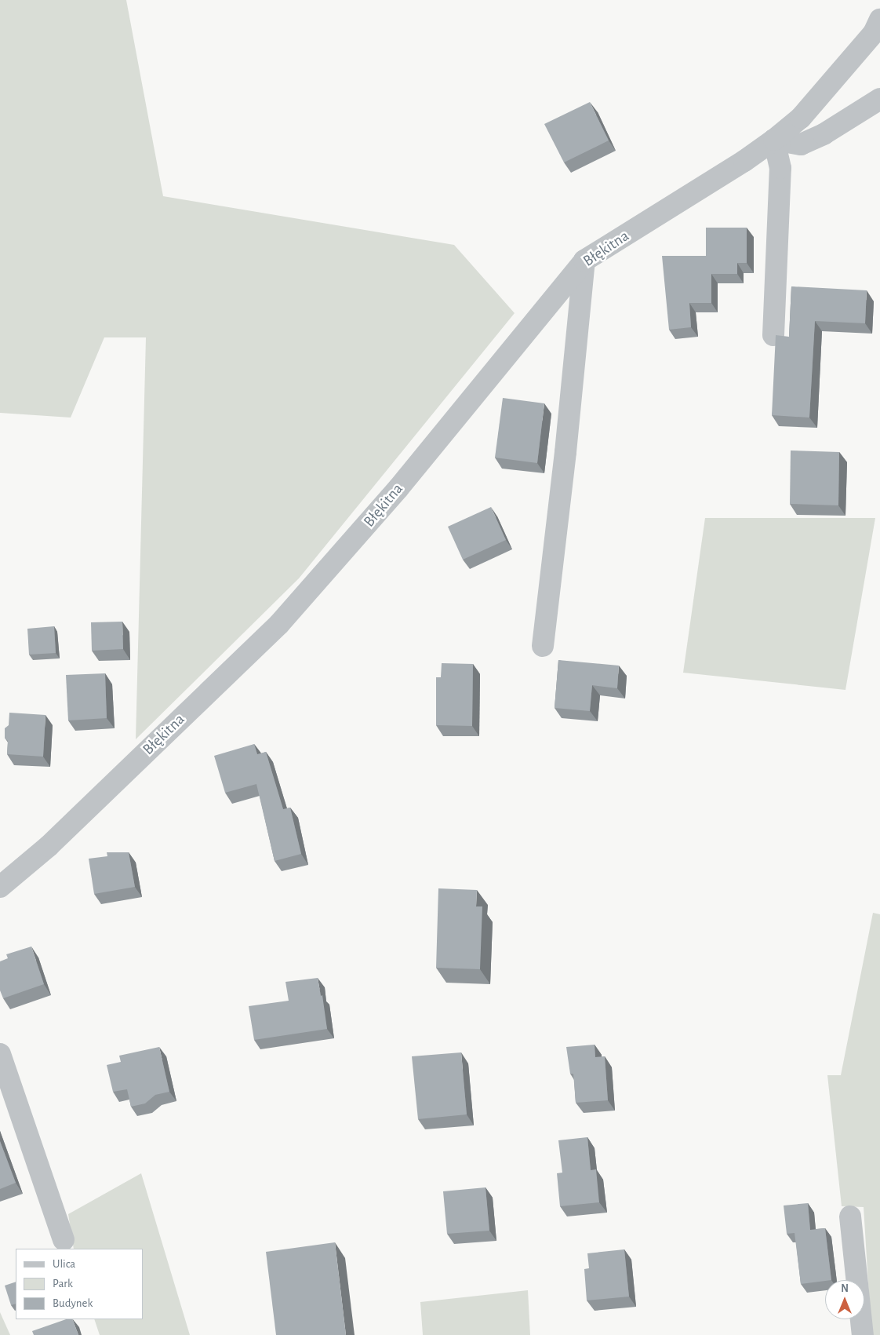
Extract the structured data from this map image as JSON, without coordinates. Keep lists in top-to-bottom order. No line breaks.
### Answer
{"streets":{"street":["Błękitna"]},"legend":["Ulica","Park","Budynek"],"north":"top"}
